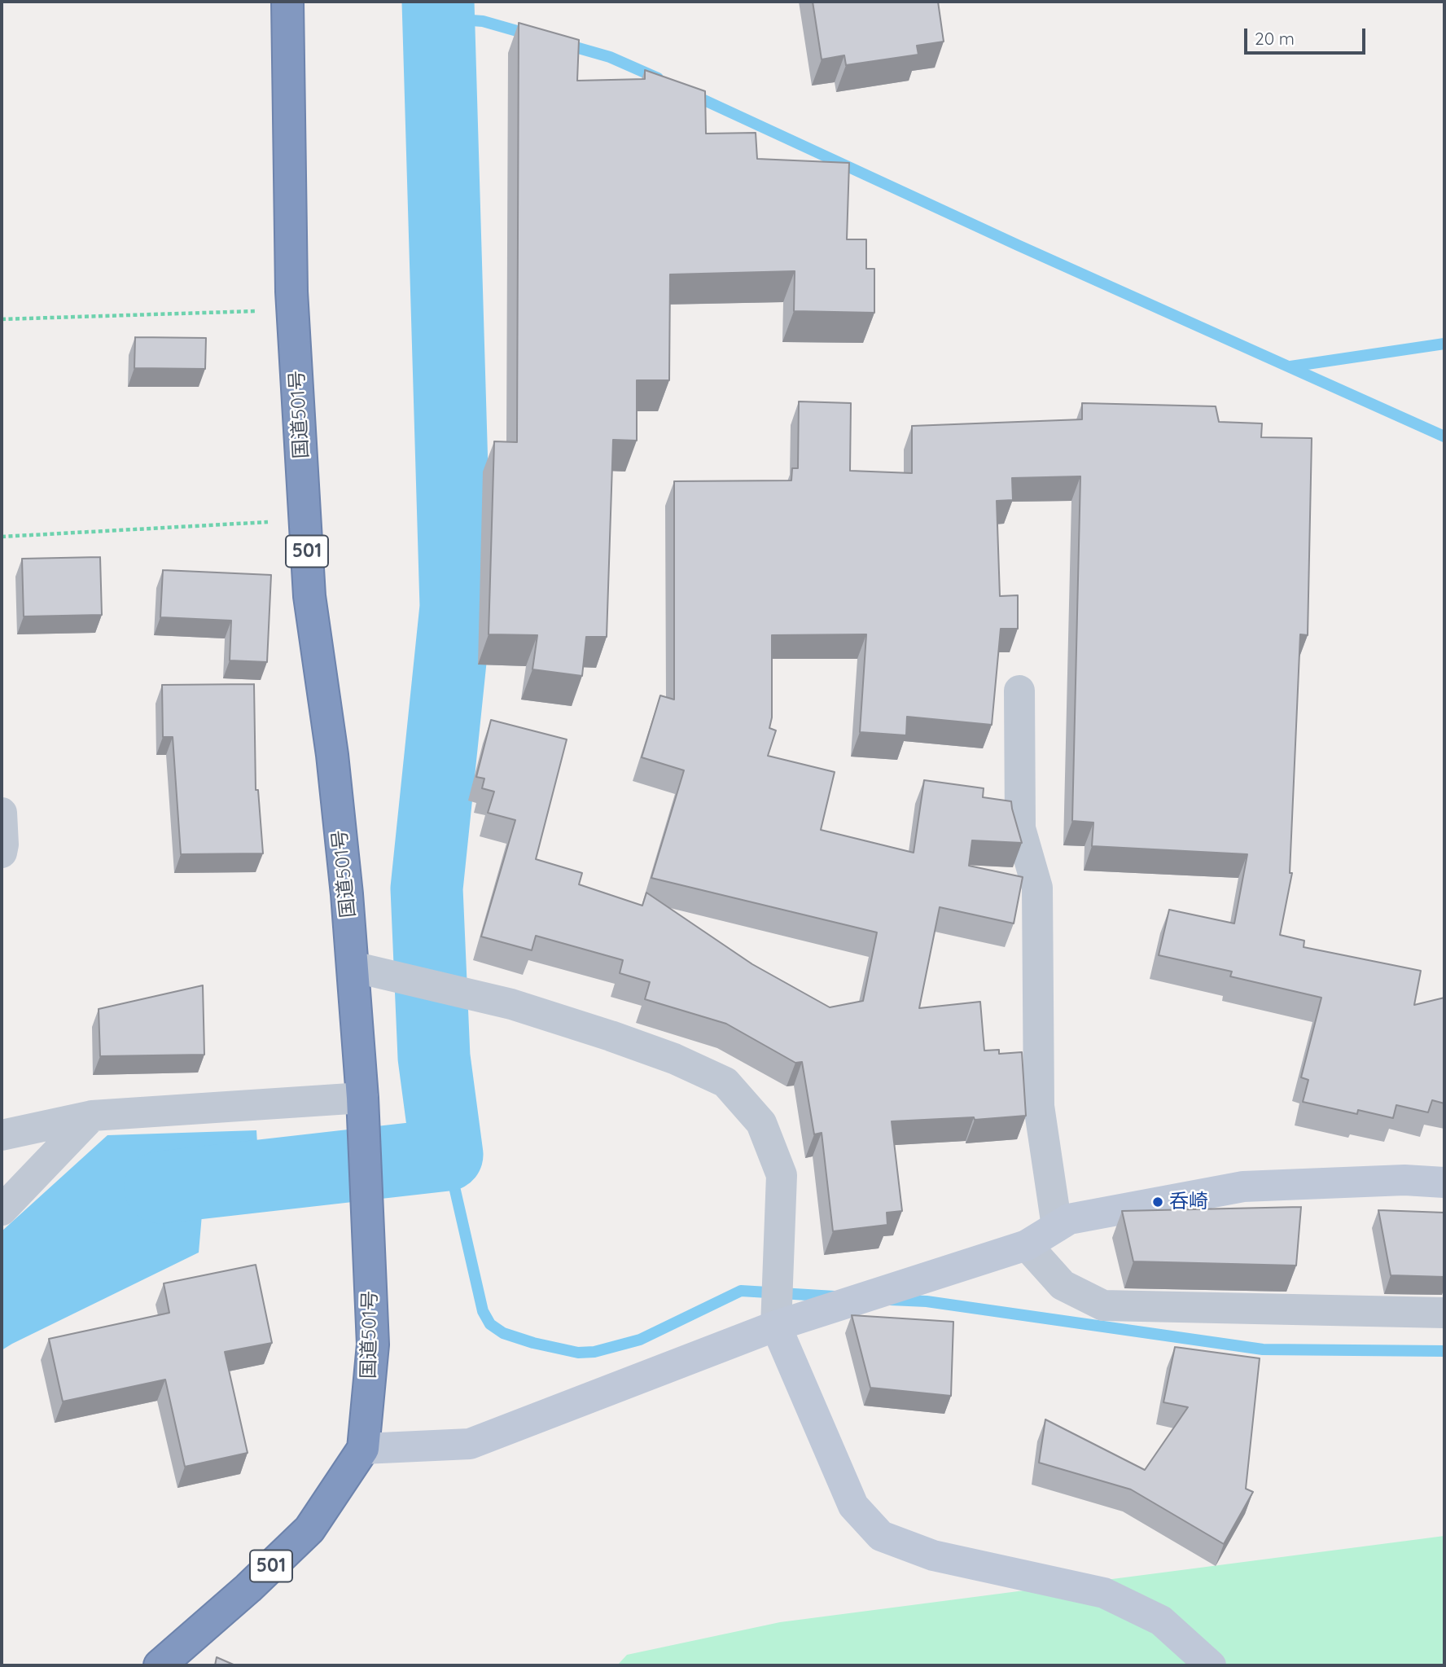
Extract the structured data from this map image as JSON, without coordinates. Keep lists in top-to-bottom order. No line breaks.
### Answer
{"streets":{"highway":["国道501号","501"]},"places":["呑崎"],"scale_bar":"20 m"}
